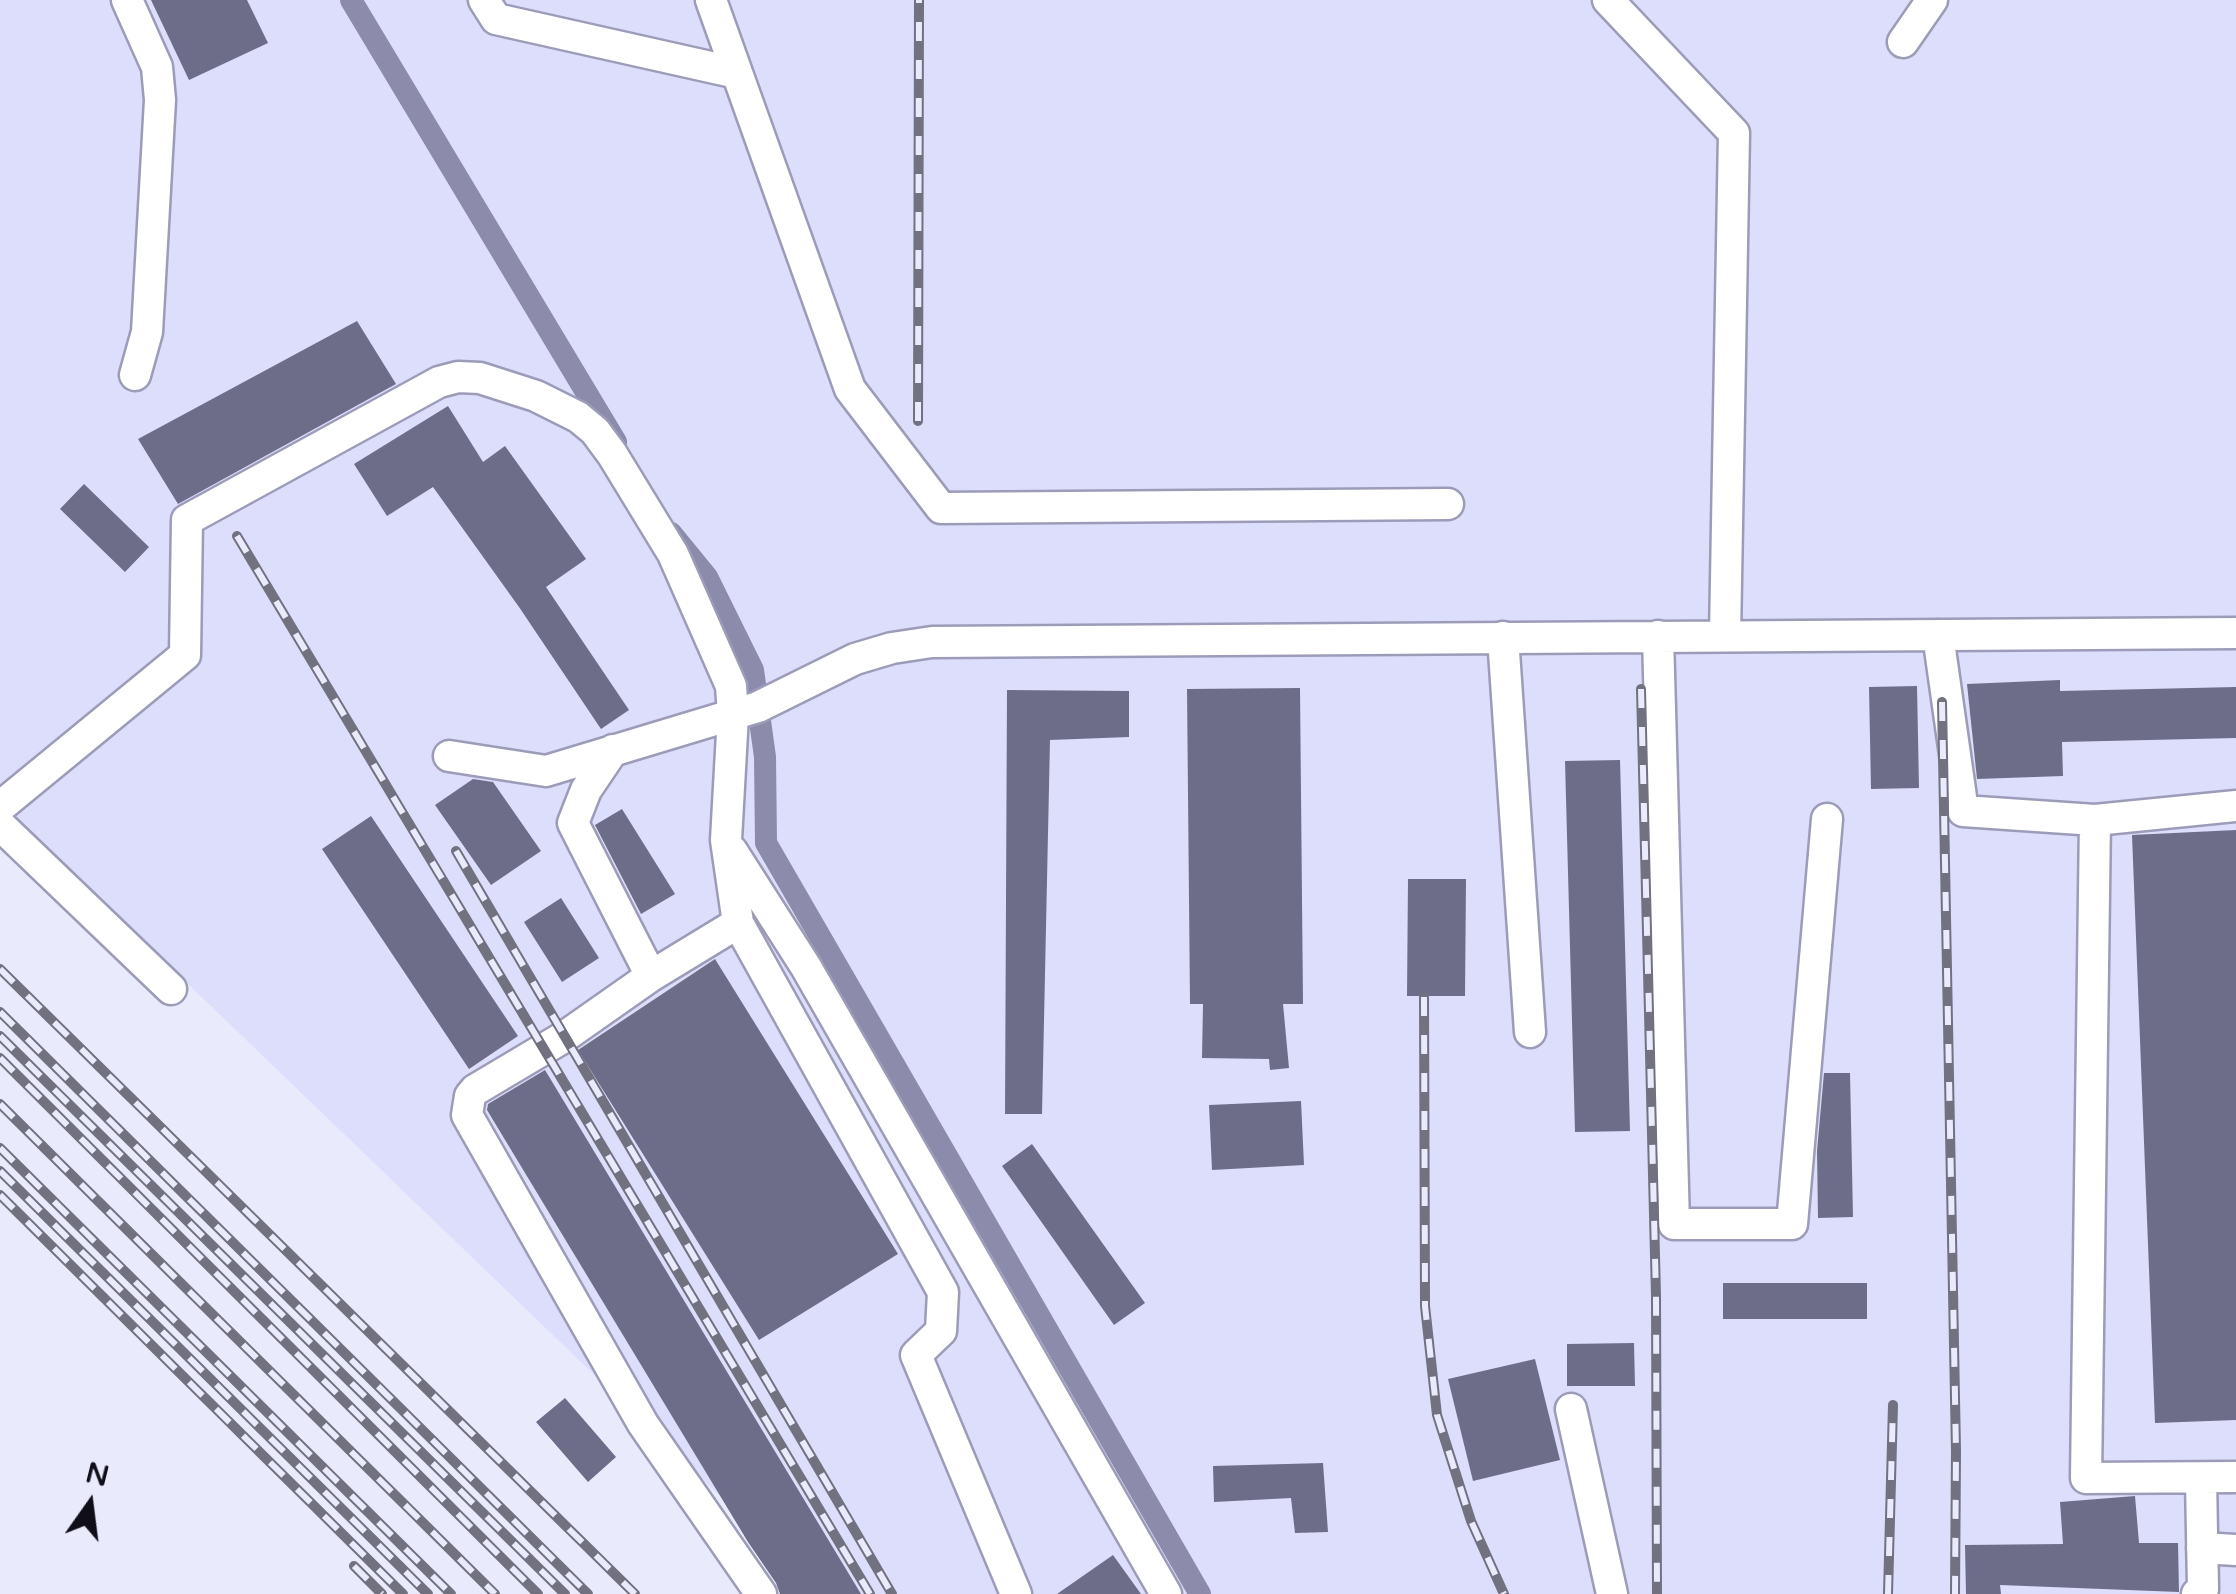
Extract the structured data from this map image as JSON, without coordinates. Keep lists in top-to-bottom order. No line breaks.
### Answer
{"north":"top"}
